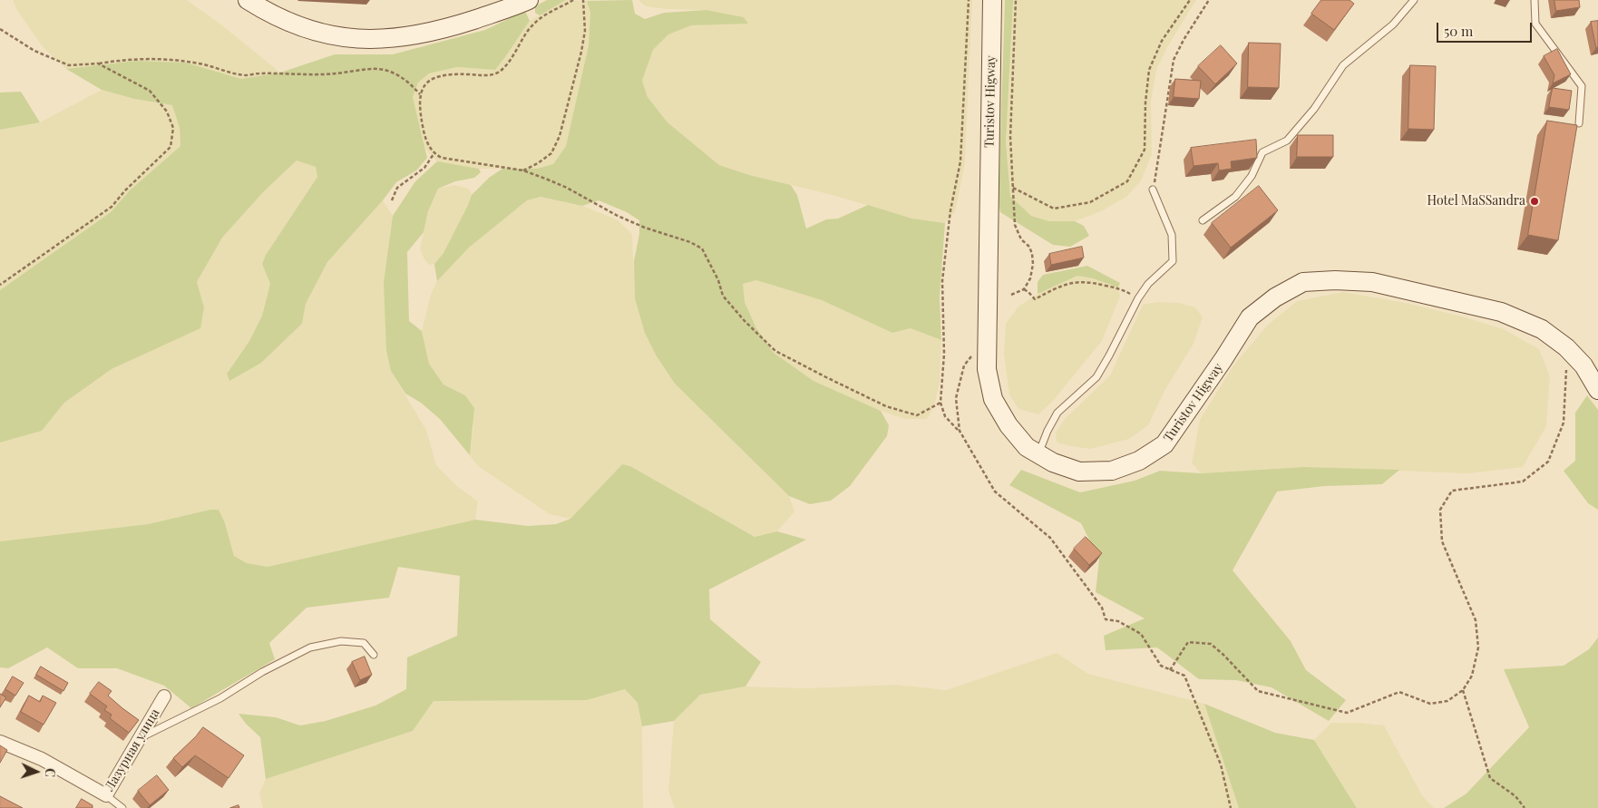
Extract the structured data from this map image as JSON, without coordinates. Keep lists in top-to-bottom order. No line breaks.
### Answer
{"streets":{"main road":["Turistov Higway"],"street":["Лазурная улица"]},"places":["Hotel MaSSandra"],"scale_bar":"50 m","north":"right"}
